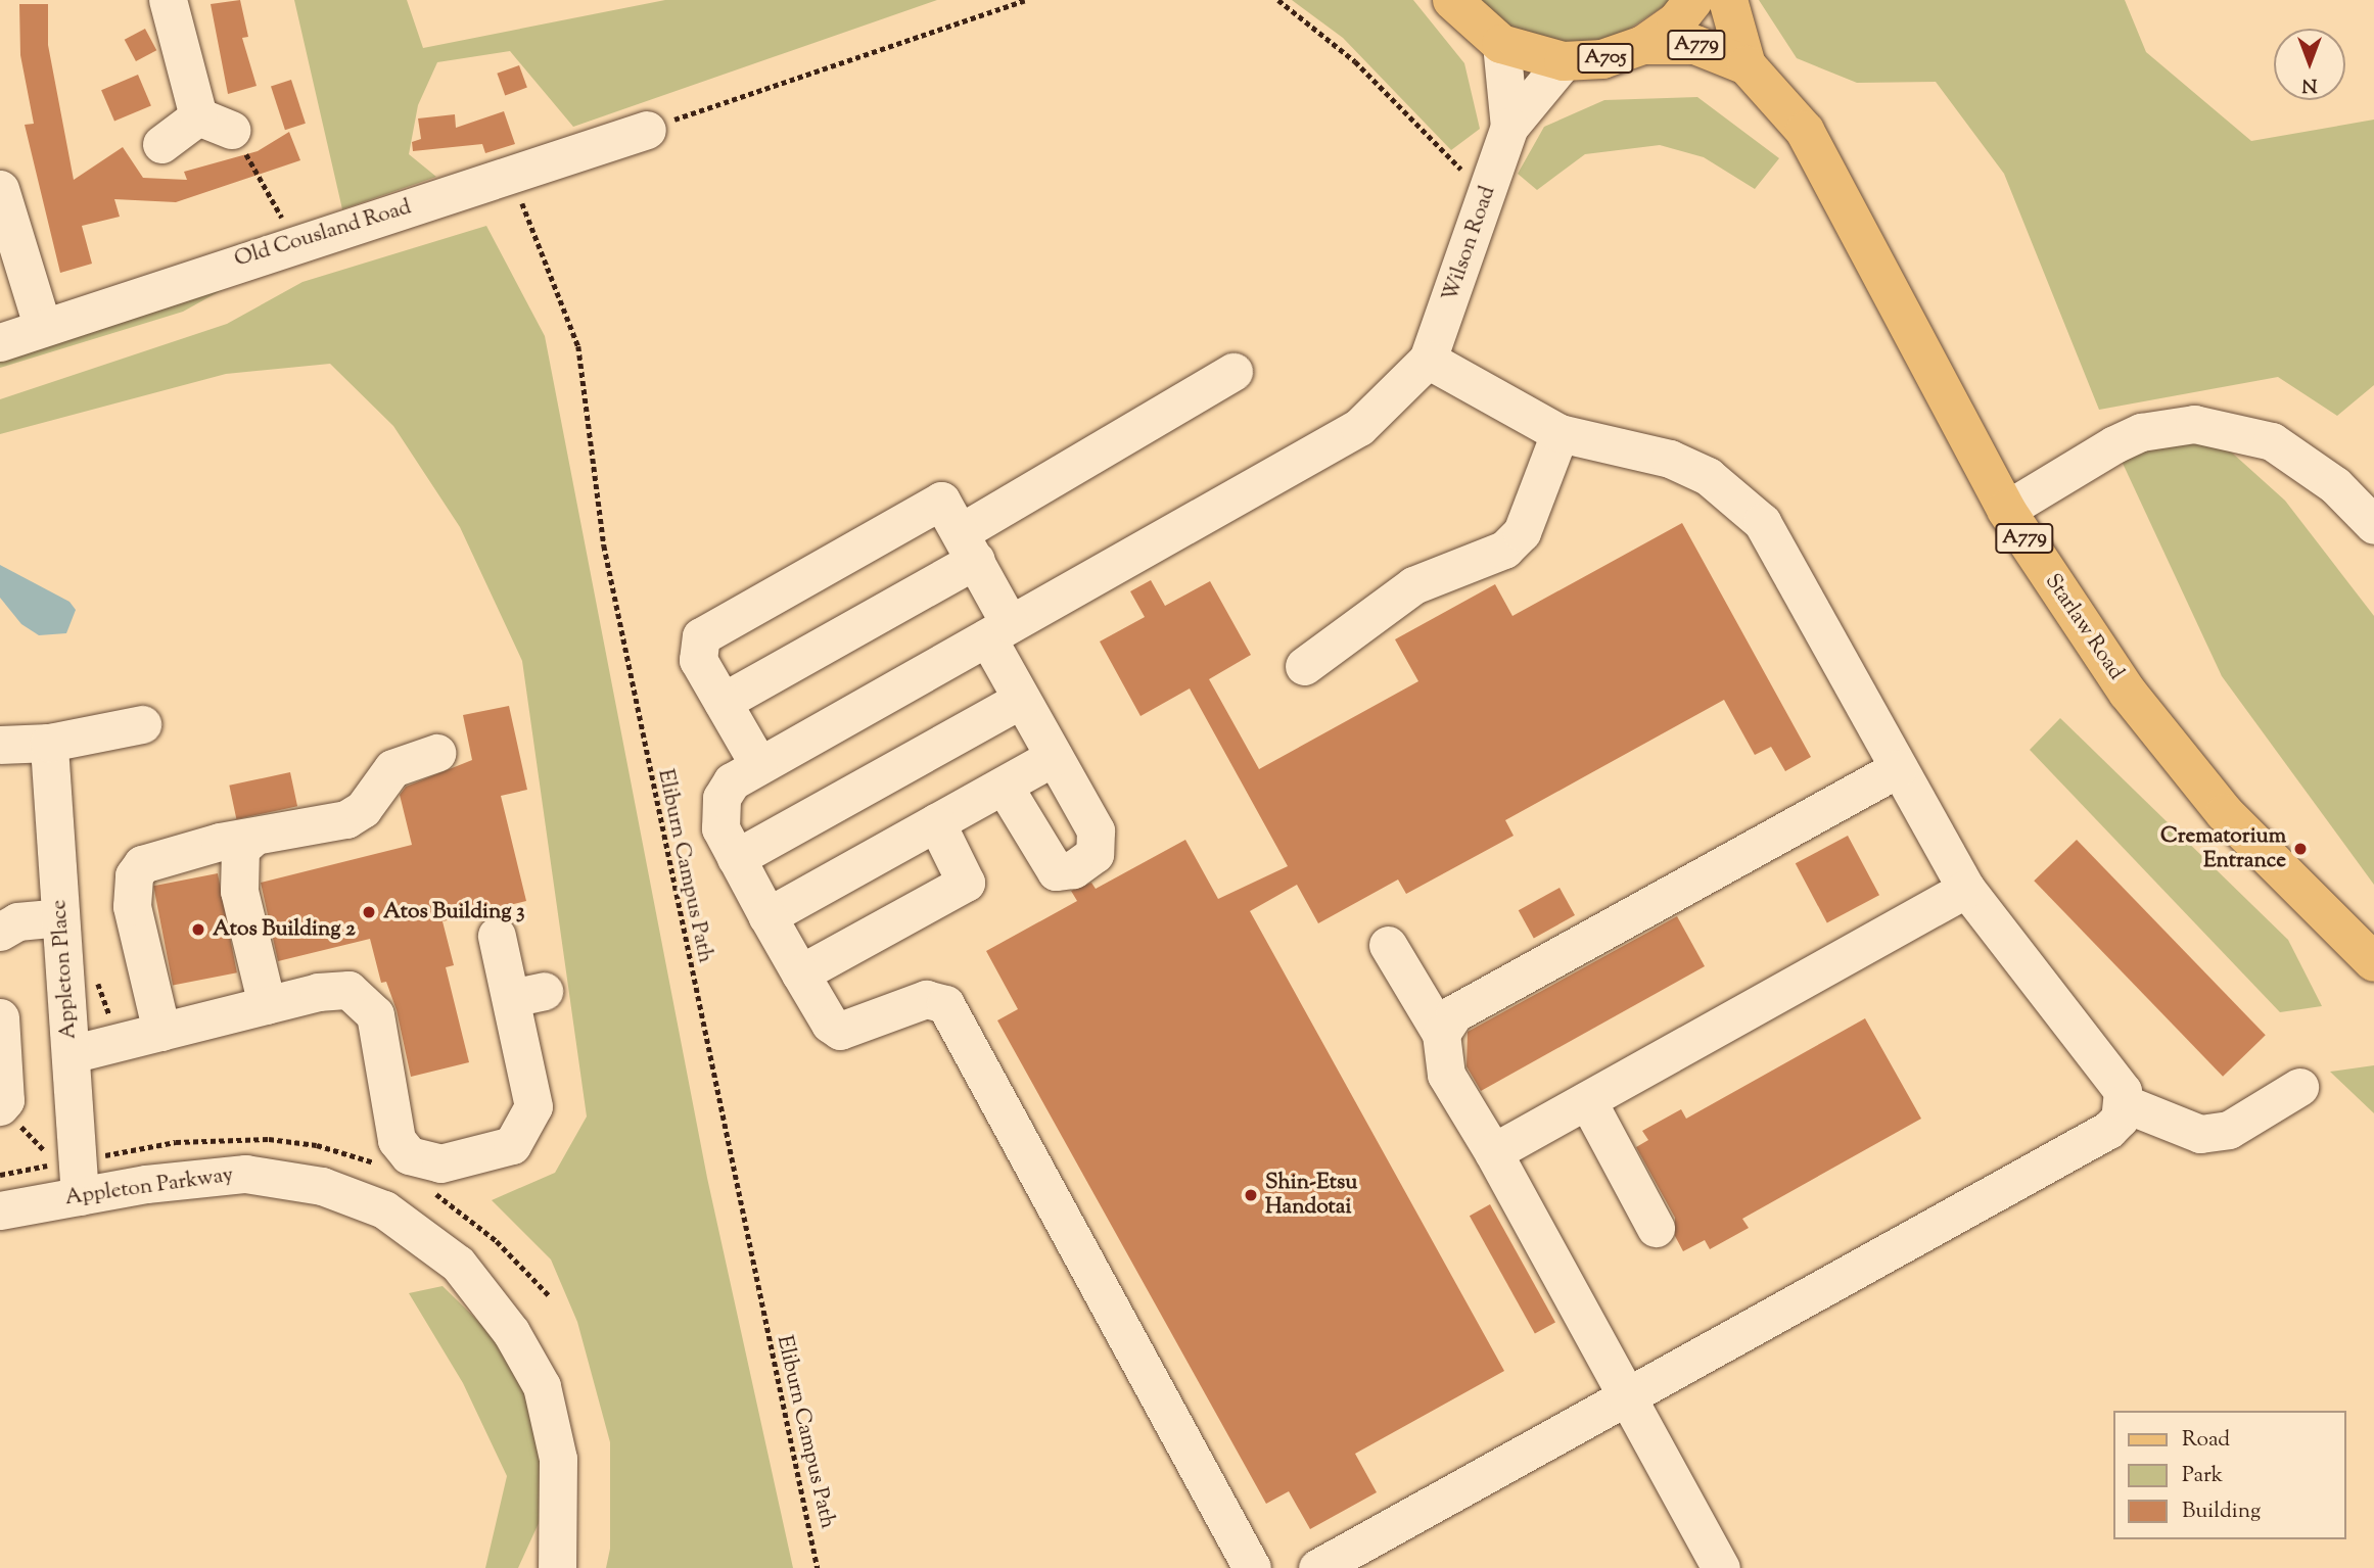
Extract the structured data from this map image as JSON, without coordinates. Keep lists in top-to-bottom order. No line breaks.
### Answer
{"streets":{"main road":["A779","A705","Starlaw Road"],"street":["Old Cousland Road","Wilson Road","Appleton Place","Appleton Parkway"],"path":["Eliburn Campus Path"]},"crossings":[["A779","A705"],["A779","Starlaw Road"],["A705","Wilson Road"],["Old Cousland Road","Eliburn Campus Path"],["Appleton Place","Appleton Parkway"]],"places":["Crematorium Entrance","Atos Building 3","Atos Building 2","Shin-Etsu Handotai"],"legend":["Road","Park","Building"],"north":"bottom"}
